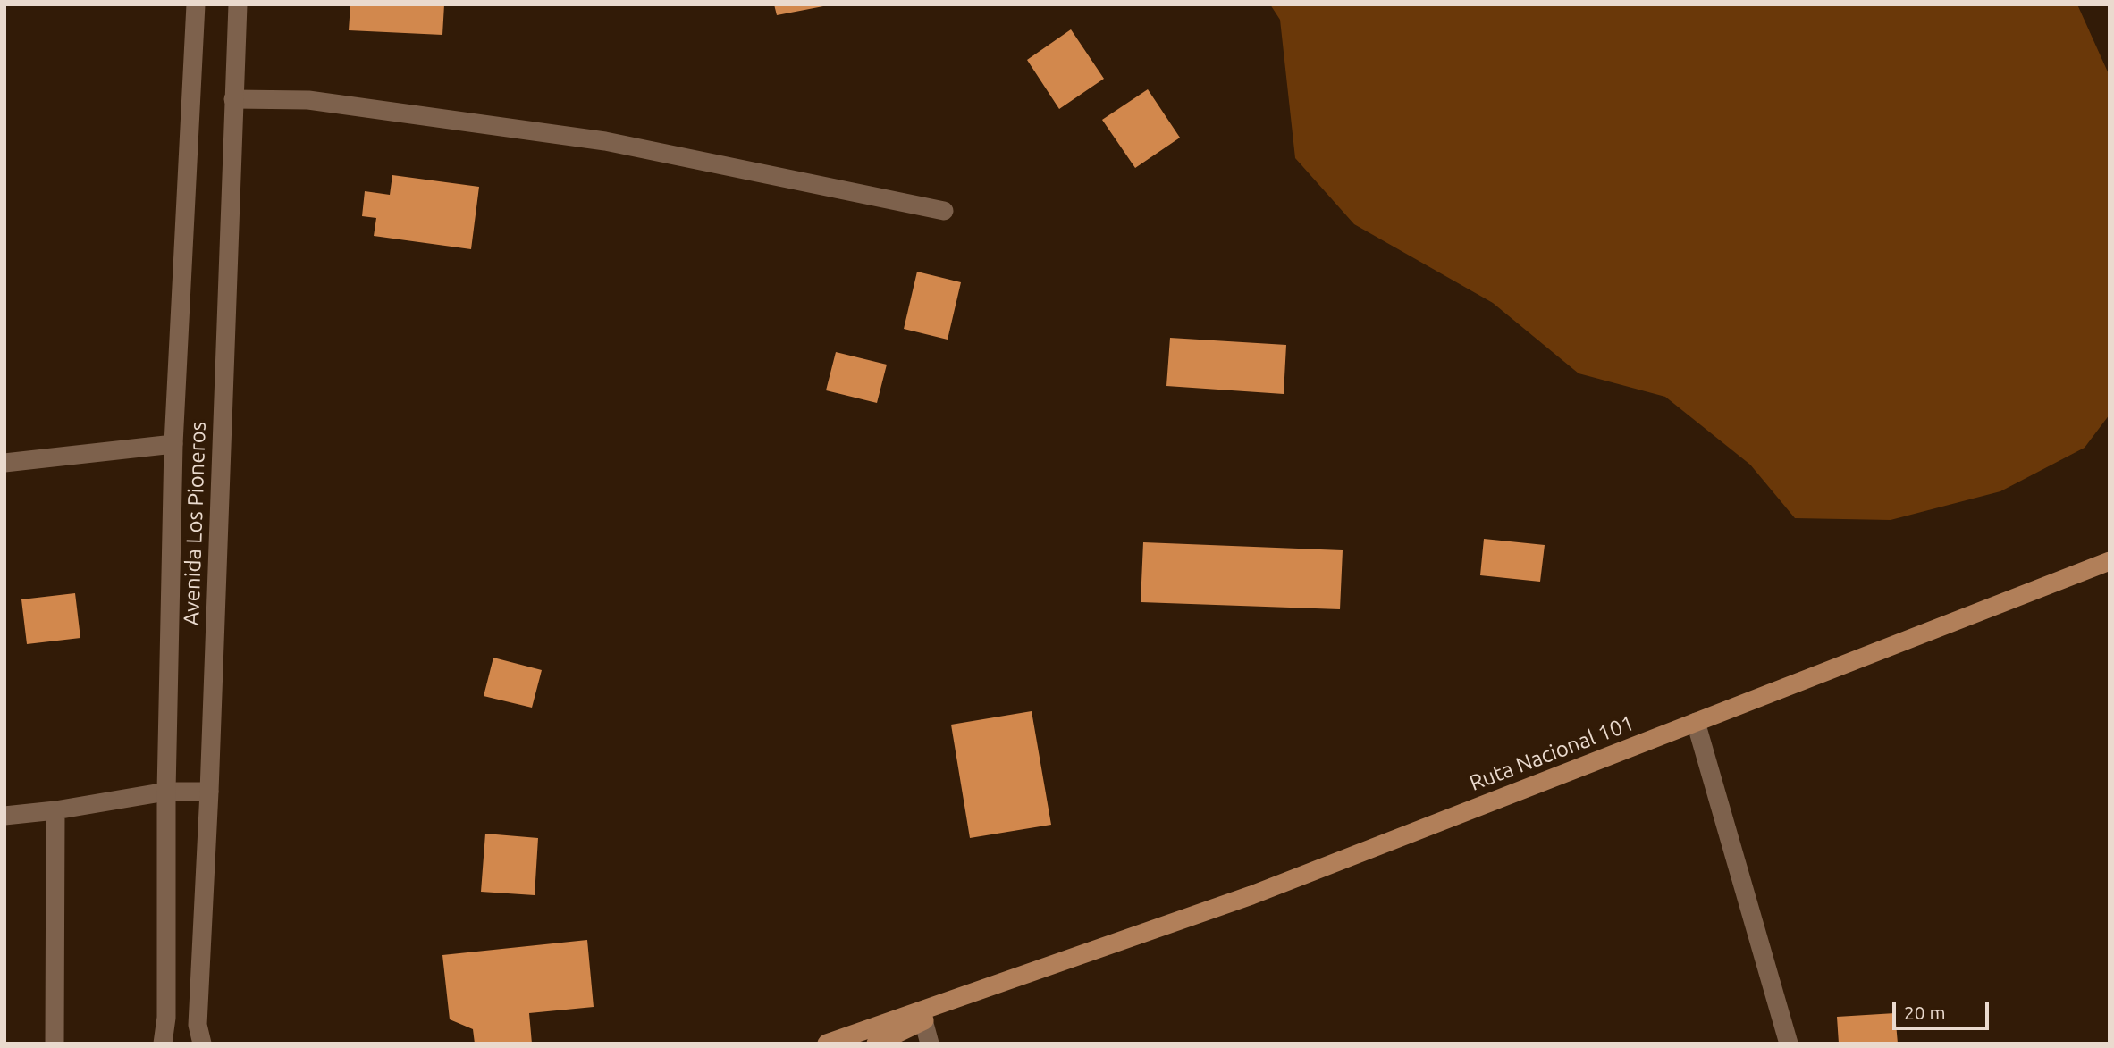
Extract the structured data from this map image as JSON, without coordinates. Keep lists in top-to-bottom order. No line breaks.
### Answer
{"streets":{"main road":["Avenida Los Pioneros","Ruta Nacional 101"]},"scale_bar":"20 m"}
